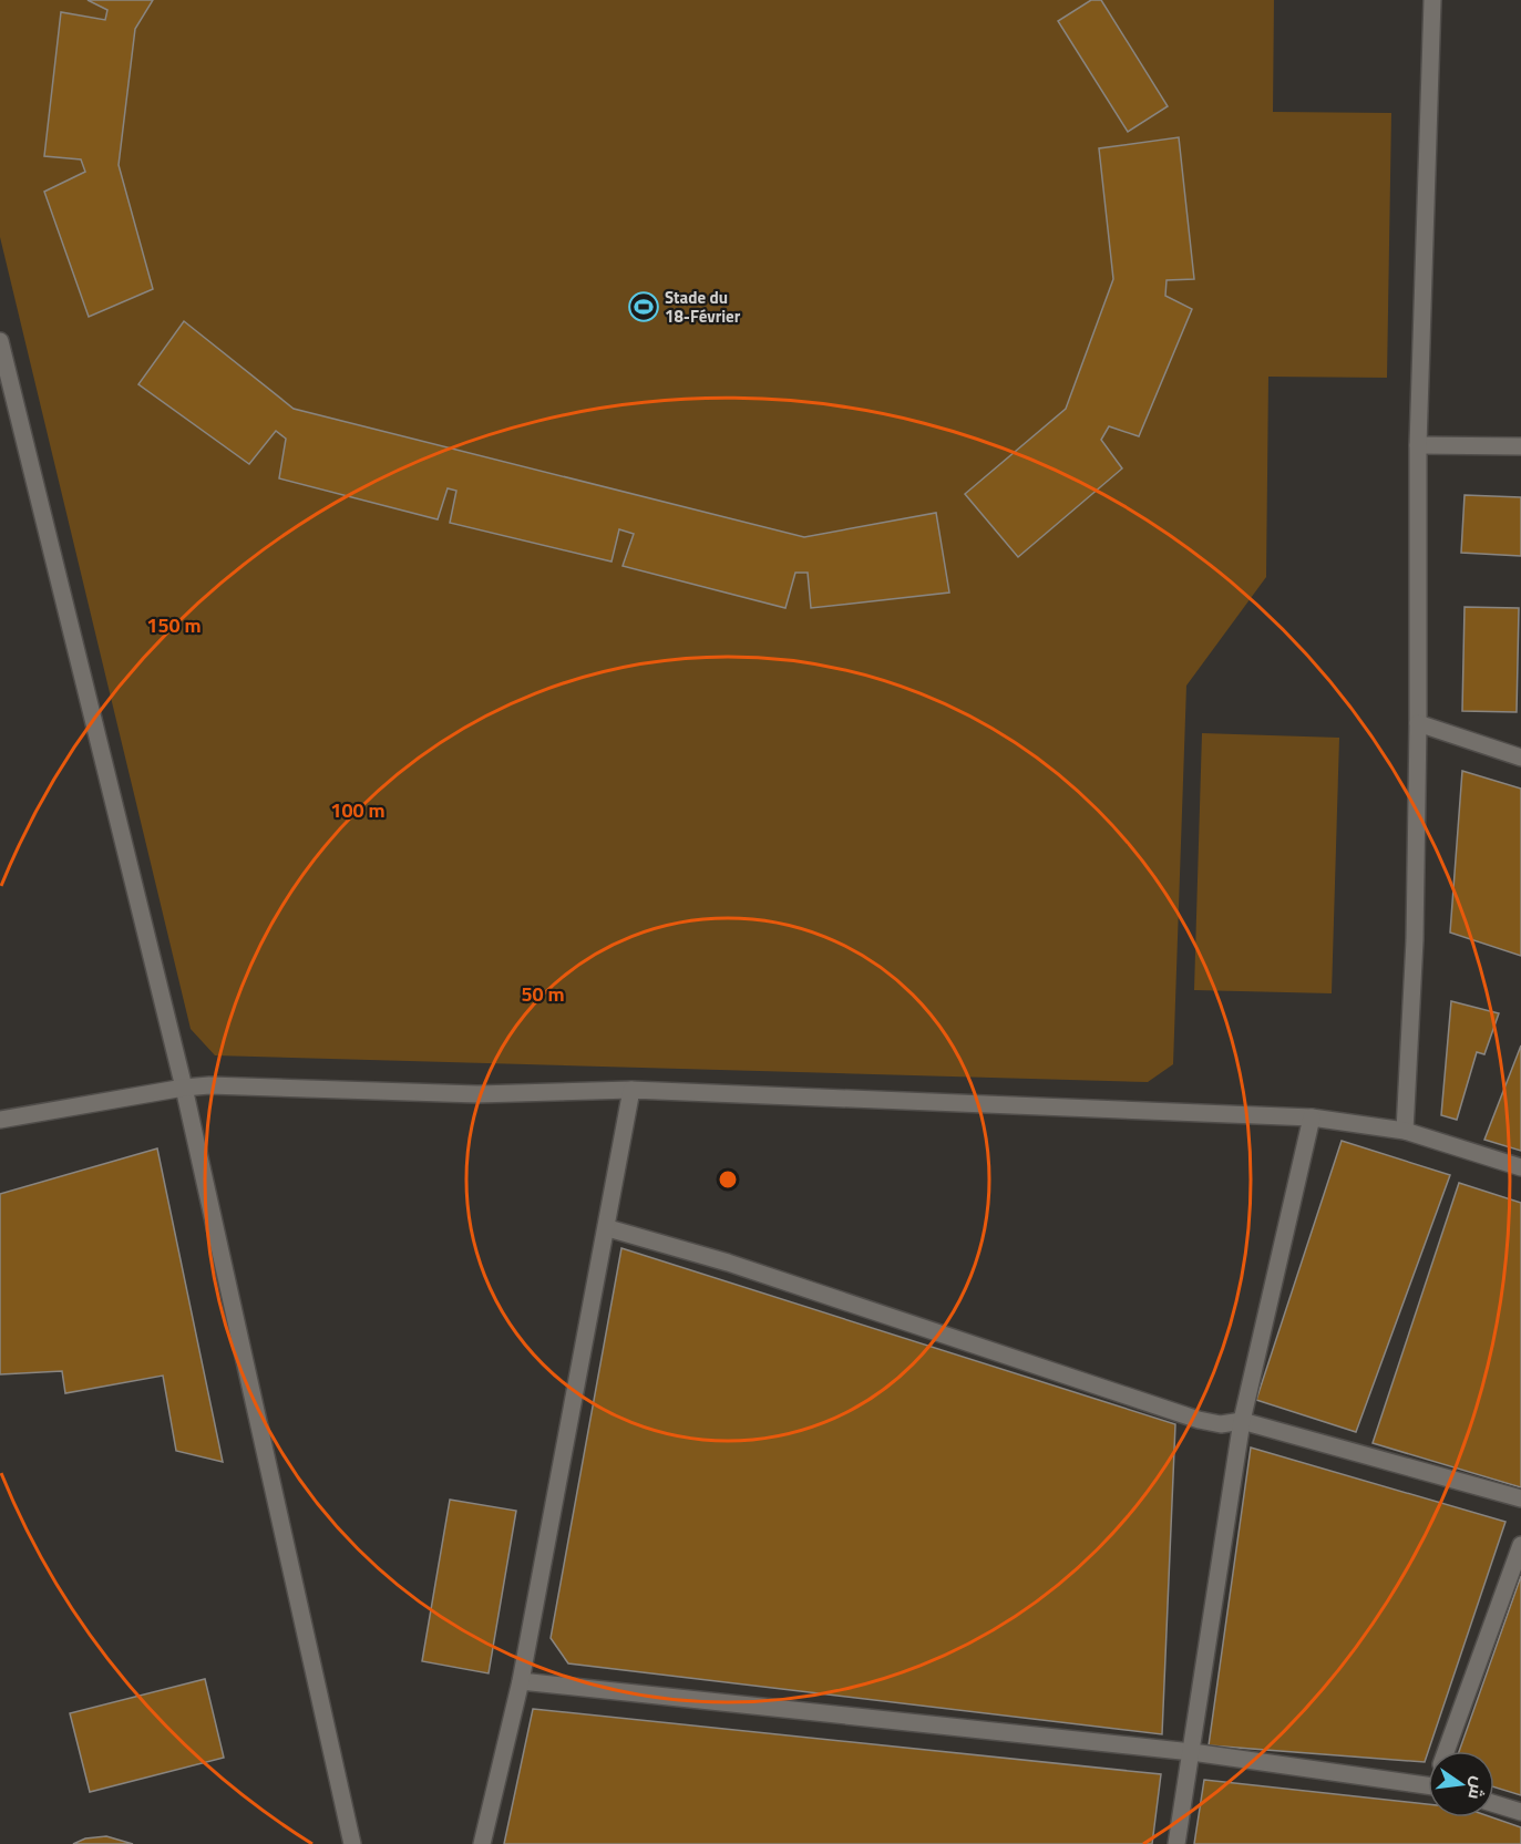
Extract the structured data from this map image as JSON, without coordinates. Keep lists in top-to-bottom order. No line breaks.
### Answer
{"places":{"sports":["Stade du 18-Février"]},"north":"right","rings":["150 m","100 m","50 m"]}
